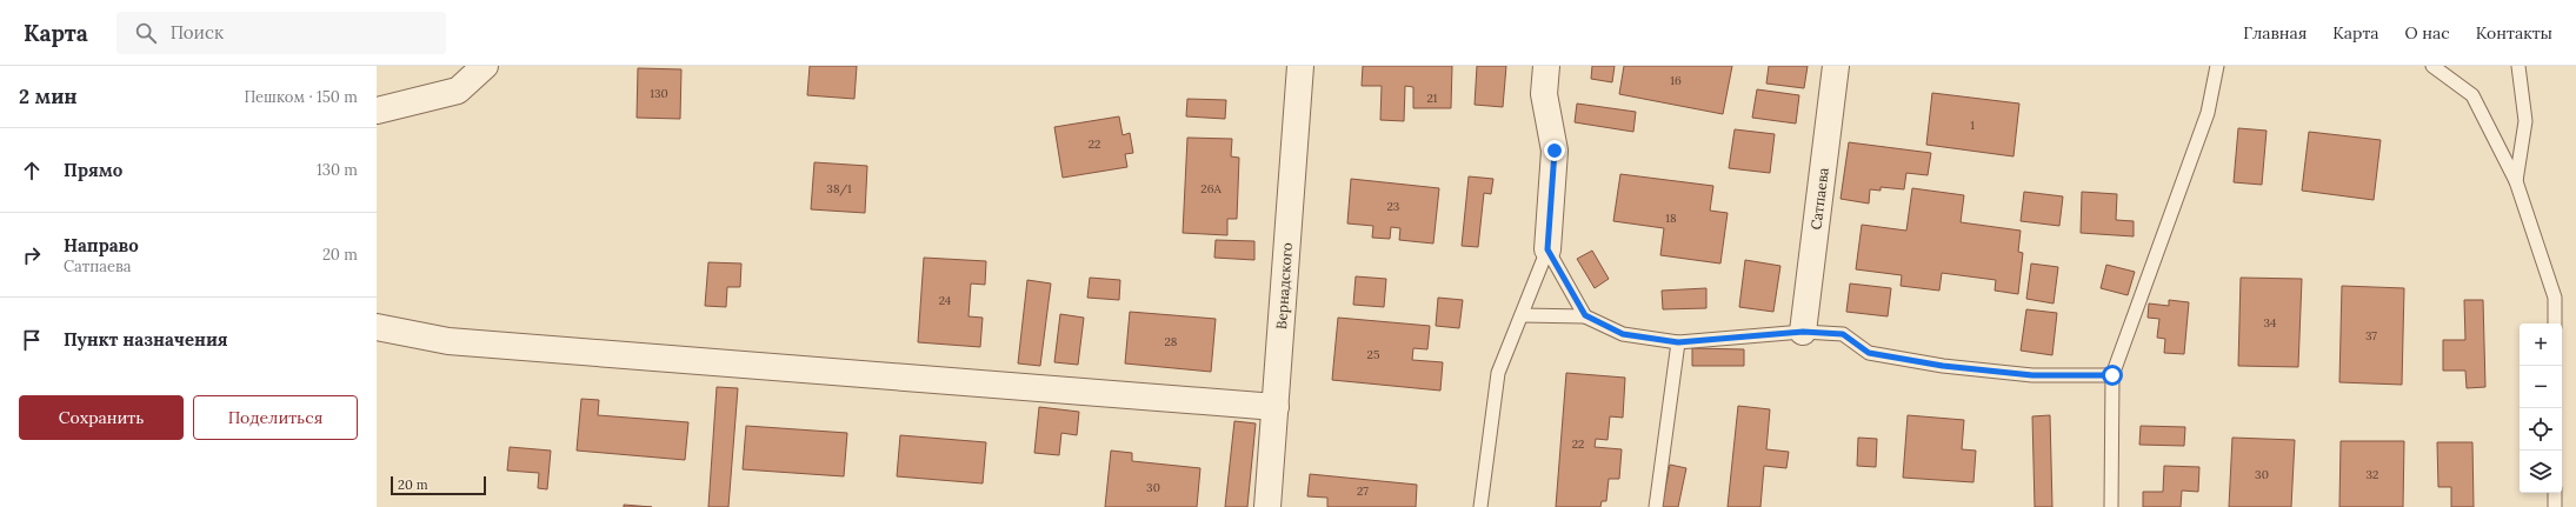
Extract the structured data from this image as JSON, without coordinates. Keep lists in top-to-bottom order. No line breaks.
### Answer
{"streets":{"street":["Сатпаева","Вернадского"]},"house_numbers":["16","130","21","1","22","38/1","26А","23","18","24","34","37","28","25","22","30","32","30","27"],"scale_bar":"20 m","page":{"header":"Карта","search":"Поиск","nav":["Главная","Карта","О нас","Контакты"],"heading":["2 мин","Пешком · 150 m"],"list":[["Прямо","130 m"],["Направо","Сатпаева","20 m"],"Пункт назначения"],"map_buttons":["+","−"],"buttons":["Сохранить","Поделиться"],"scale":"20 m"}}
